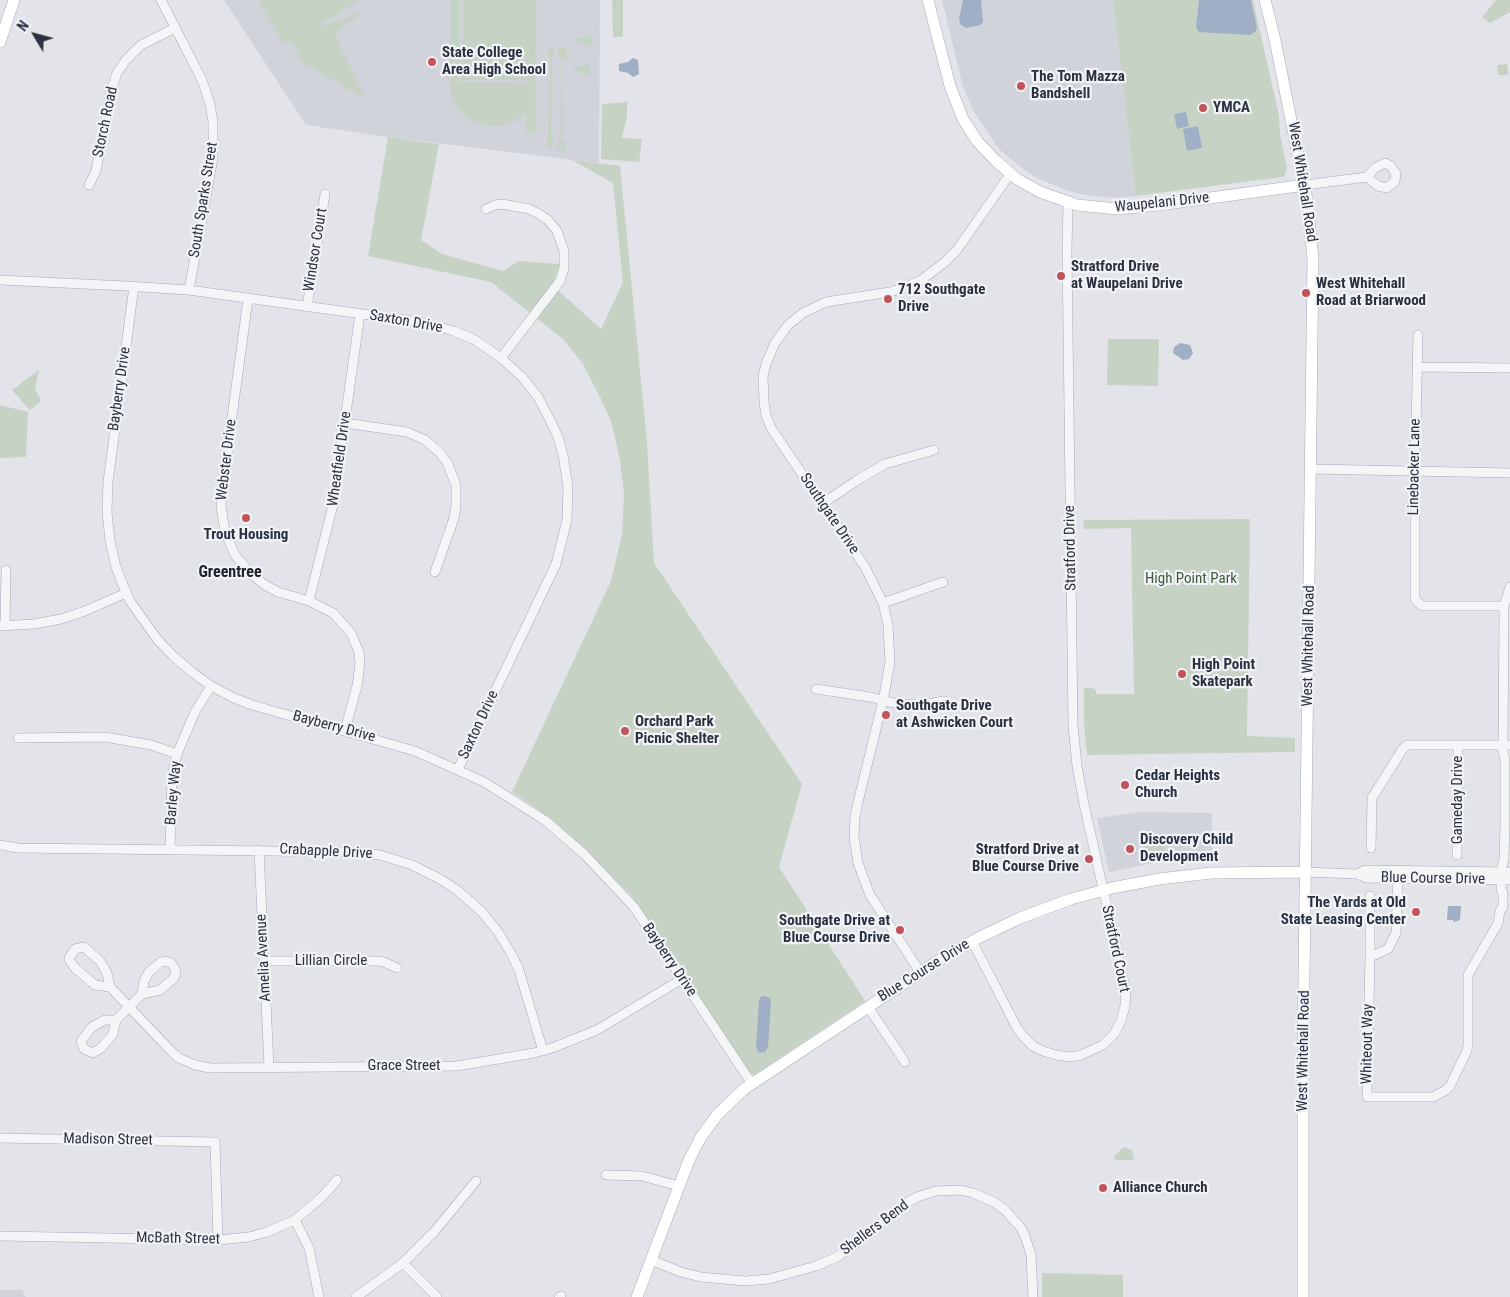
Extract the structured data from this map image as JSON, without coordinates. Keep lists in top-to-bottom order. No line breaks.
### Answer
{"streets":{"main road":["West Whitehall Road","Waupelani Drive","Blue Course Drive"],"street":["Storch Road","South Sparks Street","Windsor Court","Saxton Drive","Bayberry Drive","Wheatfield Drive","Webster Drive","Linebacker Lane","Southgate Drive","Stratford Drive","Barley Way","Gameday Drive","Crabapple Drive","Stratford Court","Amelia Avenue","Lillian Circle","Whiteout Way","Grace Street","Madison Street","Shellers Bend","McBath Street"]},"crossings":[["Storch Road","South Sparks Street"],["West Whitehall Road","Waupelani Drive"],["West Whitehall Road","Blue Course Drive"],["South Sparks Street","Saxton Drive"],["Waupelani Drive","Southgate Drive"],["Waupelani Drive","Stratford Drive"],["Windsor Court","Saxton Drive"],["Saxton Drive","Bayberry Drive"],["Saxton Drive","Wheatfield Drive"],["Saxton Drive","Webster Drive"],["Bayberry Drive","Webster Drive"],["Bayberry Drive","Barley Way"],["Bayberry Drive","Blue Course Drive"],["Bayberry Drive","Grace Street"],["Wheatfield Drive","Webster Drive"],["Linebacker Lane","Whiteout Way"],["Southgate Drive","Blue Course Drive"],["Stratford Drive","Blue Course Drive"],["Stratford Drive","Stratford Court"],["Barley Way","Crabapple Drive"],["Crabapple Drive","Amelia Avenue"],["Crabapple Drive","Grace Street"],["Blue Course Drive","Stratford Court"],["Blue Course Drive","Whiteout Way"],["Blue Course Drive","Shellers Bend"],["Amelia Avenue","Lillian Circle"],["Amelia Avenue","Grace Street"],["Madison Street","McBath Street"]],"districts":["Greentree"],"parks":["High Point Park"],"places":["State College Area High School","The Tom Mazza Bandshell","YMCA","Stratford Drive at Waupelani Drive","West Whitehall Road at Briarwood","712 Southgate Drive","Trout Housing","High Point Skatepark","Southgate Drive at Ashwicken Court","Orchard Park Picnic Shelter","Cedar Heights Church","Discovery Child Development","Stratford Drive at Blue Course Drive","The Yards at Old State Leasing Center","Southgate Drive at Blue Course Drive","Alliance Church"],"north":"top left"}
